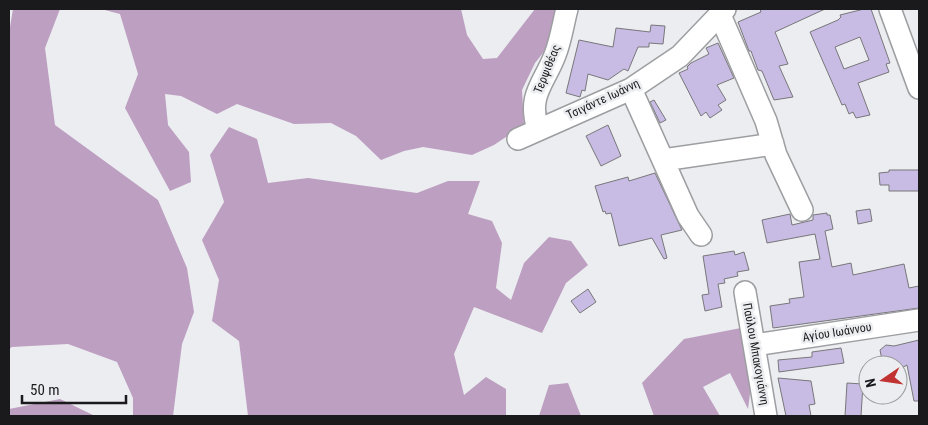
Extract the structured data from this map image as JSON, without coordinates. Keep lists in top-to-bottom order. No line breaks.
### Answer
{"streets":{"street":["Τερψιθέας","Τσιγάντε Ιωάννη","Αγίου Ιωάννου","Παύλου Μπακογιάννη"]},"crossings":[["Τερψιθέας","Τσιγάντε Ιωάννη"],["Αγίου Ιωάννου","Παύλου Μπακογιάννη"]],"scale_bar":"50 m","north":"left"}
